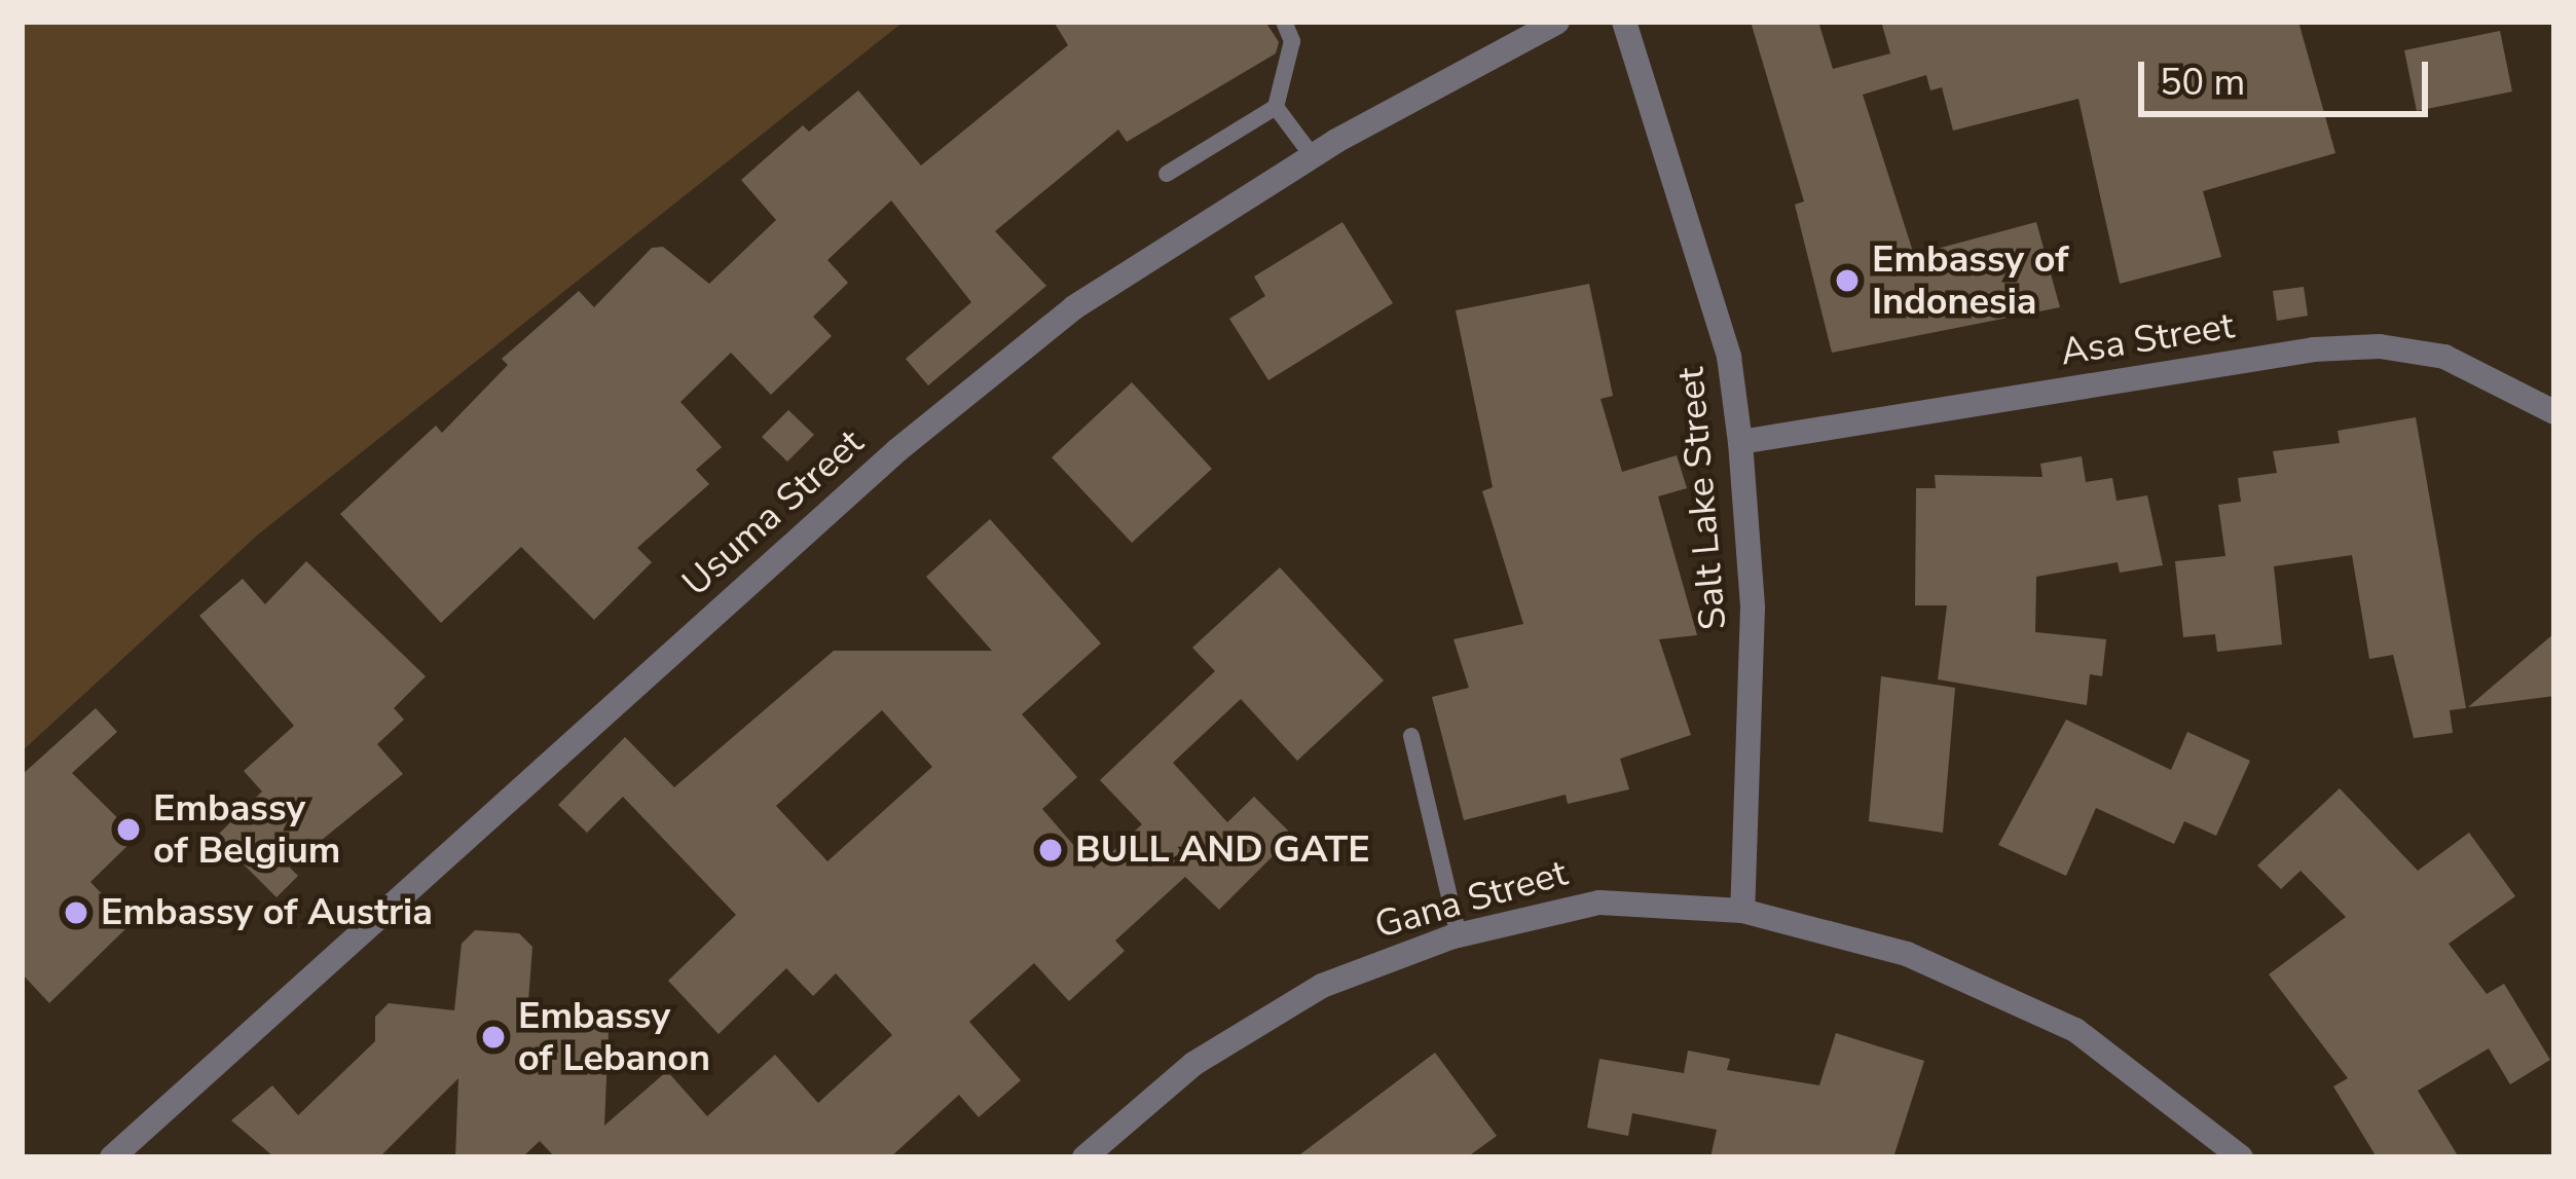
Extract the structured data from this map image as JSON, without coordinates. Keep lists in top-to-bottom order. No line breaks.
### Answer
{"streets":{"street":["Asa Street","Salt Lake Street","Usuma Street","Gana Street"]},"crossings":[["Asa Street","Salt Lake Street"],["Salt Lake Street","Gana Street"]],"places":["Embassy of Indonesia","Embassy of Belgium","BULL AND GATE","Embassy of Austria","Embassy of Lebanon"],"scale_bar":"50 m"}
